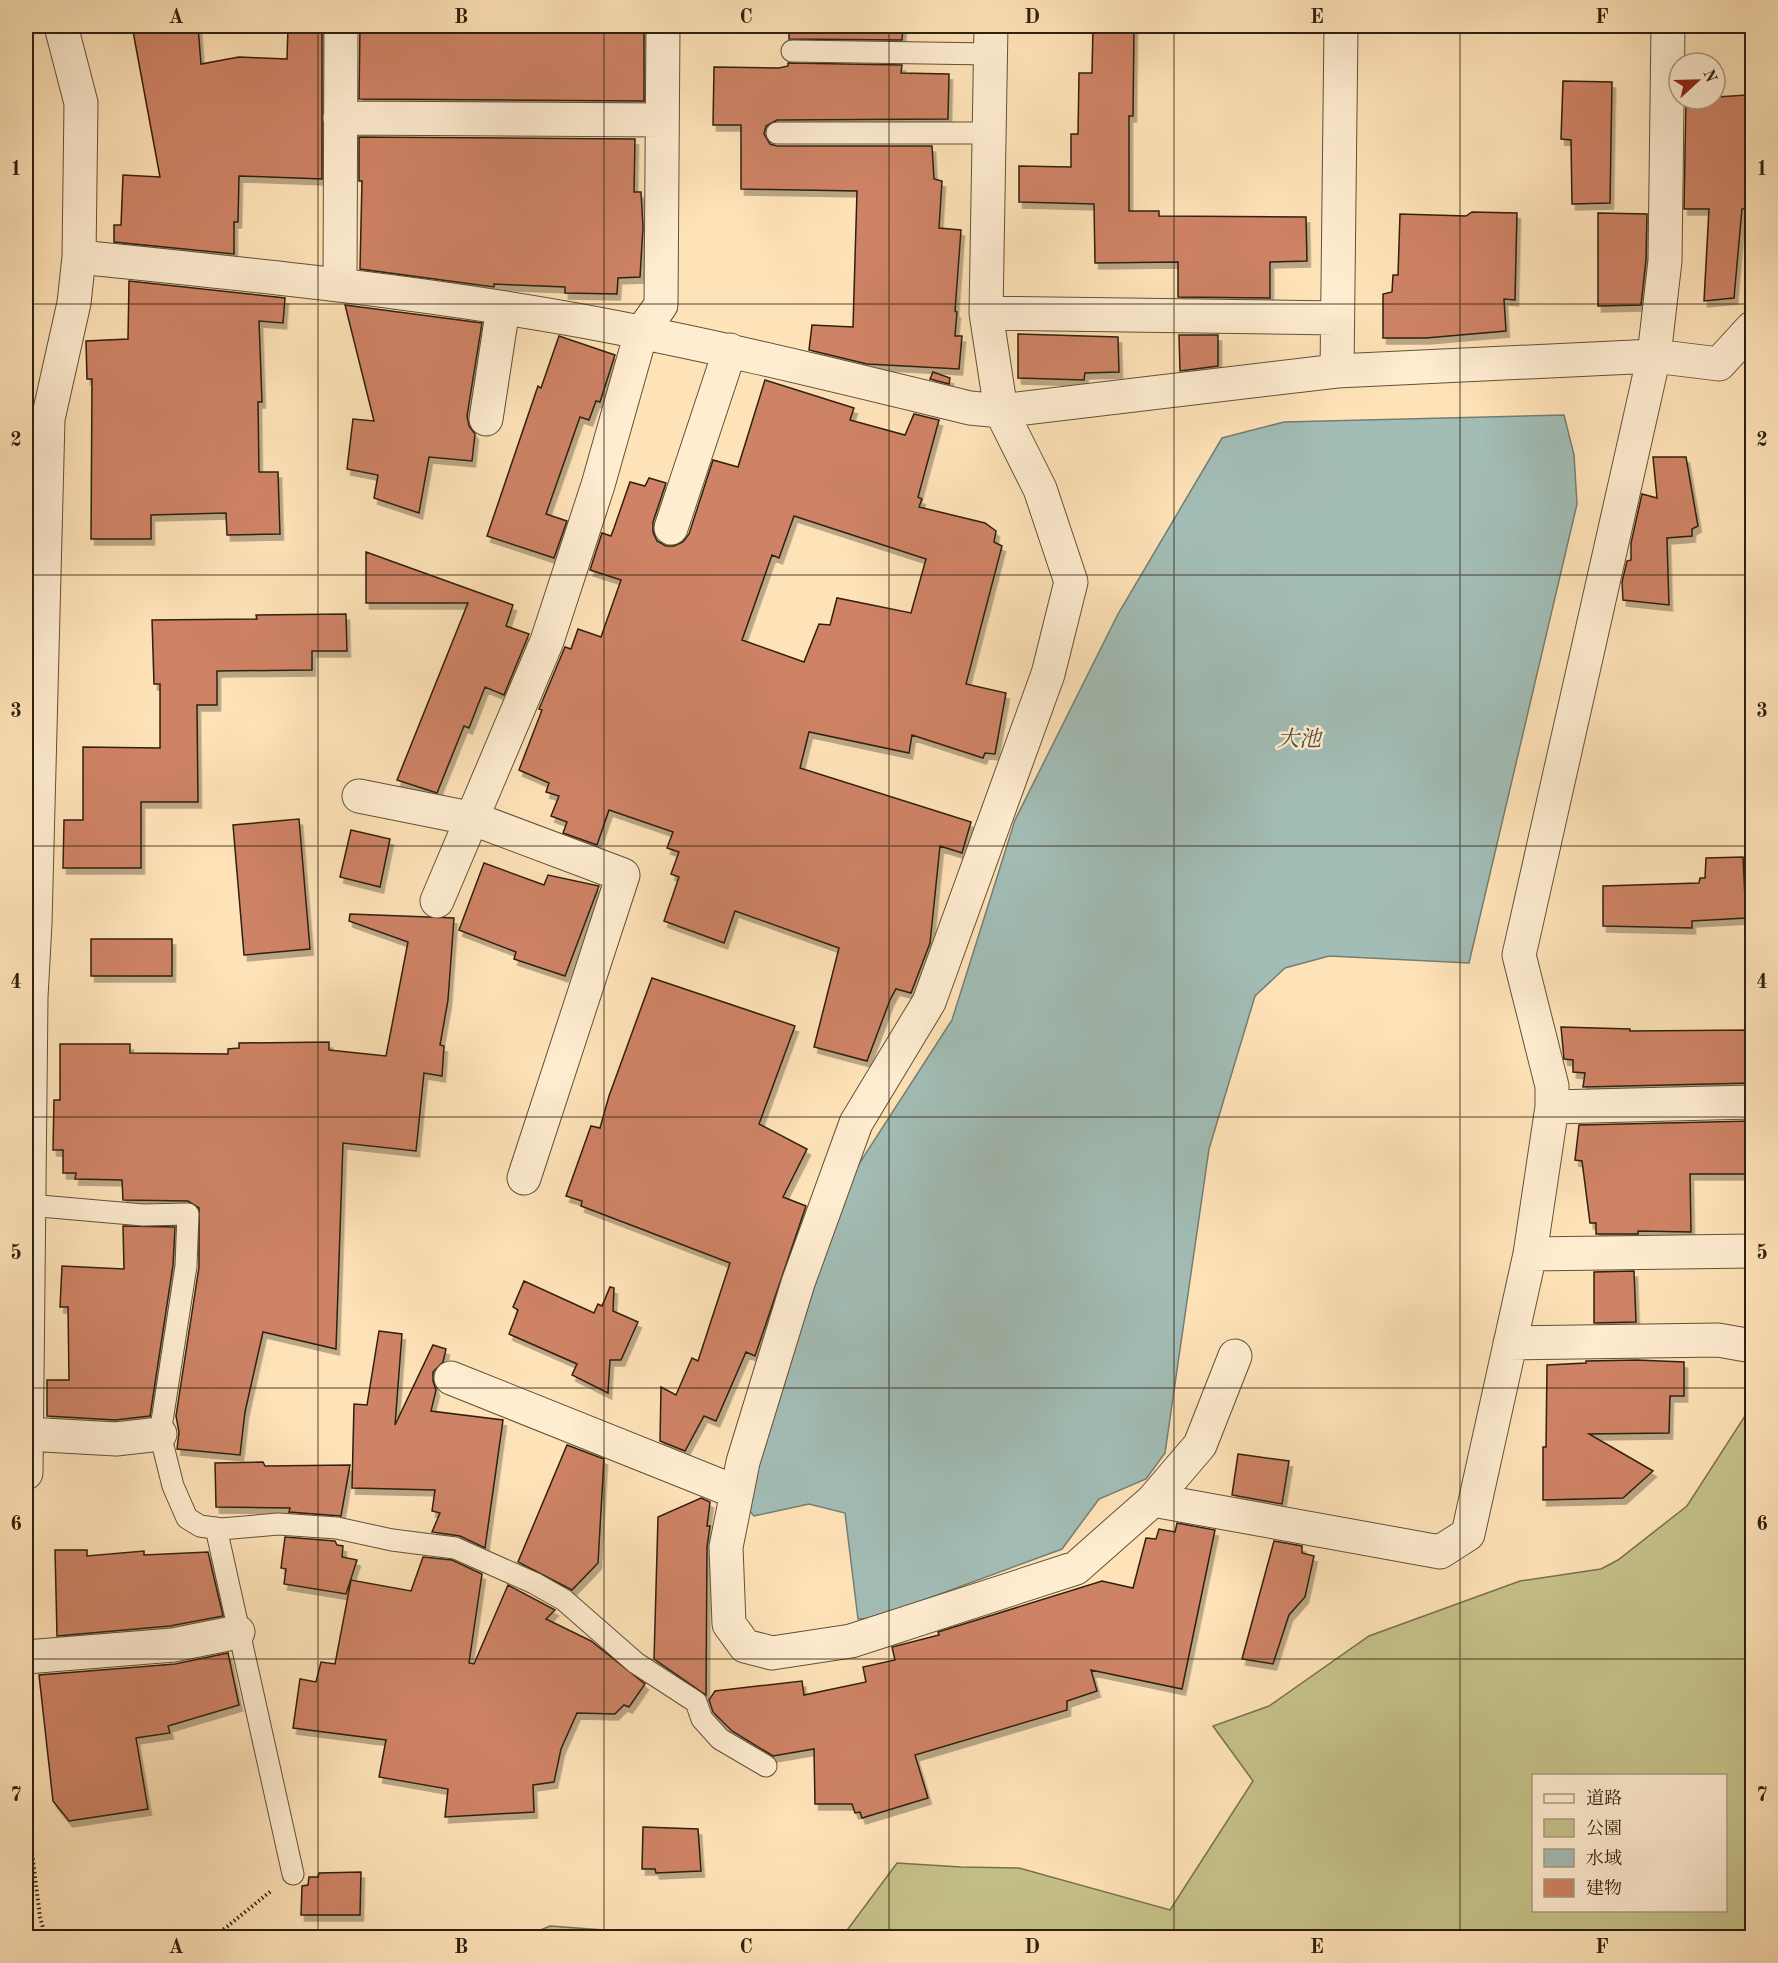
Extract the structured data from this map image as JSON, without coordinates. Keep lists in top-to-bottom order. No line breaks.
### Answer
{"water":["大池"],"legend":["道路","公園","水域","建物"],"north":"right","grid":{"columns":["A","B","C","D","E","F"],"rows":["1","2","3","4","5","6","7"]}}
